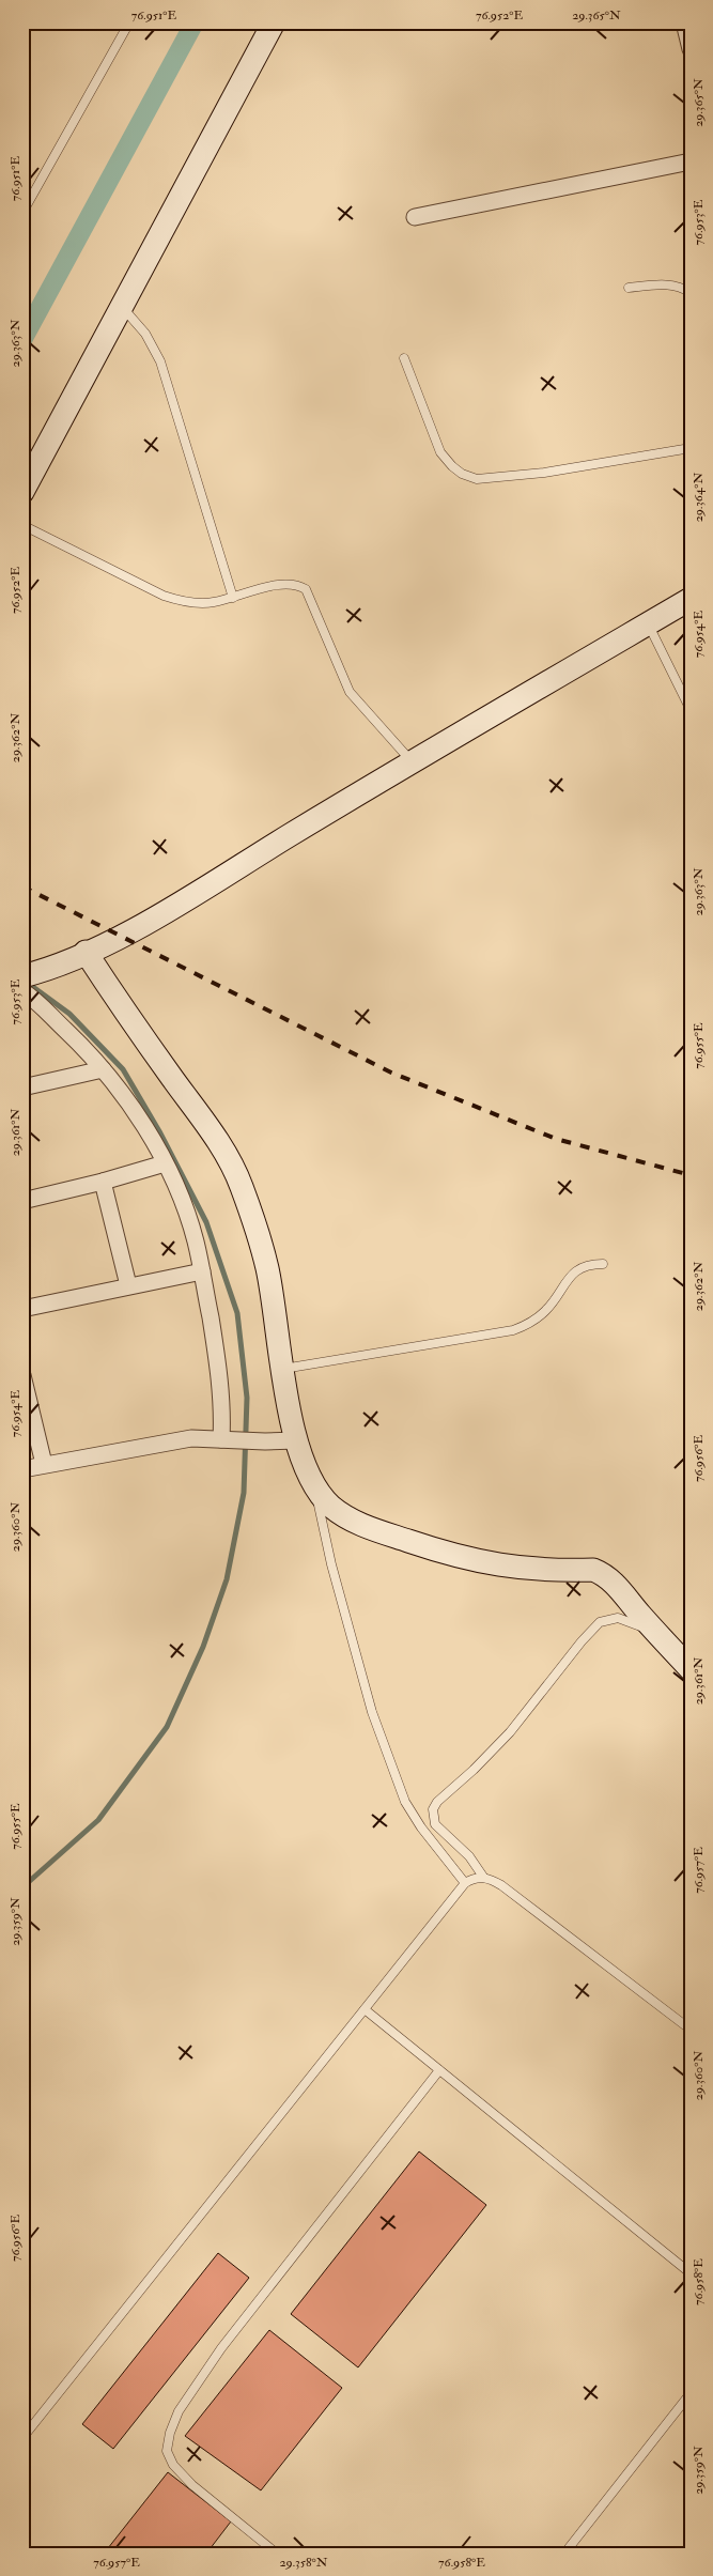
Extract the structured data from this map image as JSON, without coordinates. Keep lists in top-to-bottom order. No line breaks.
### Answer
{"coordinates":["76.951°E","76.952°E","29.365°N","76.953°E","29.363°N","29.364°N","76.954°E","29.362°N","76.955°E","29.361°N","76.956°E","29.360°N","76.957°E","29.359°N","76.958°E","29.358°N"]}
